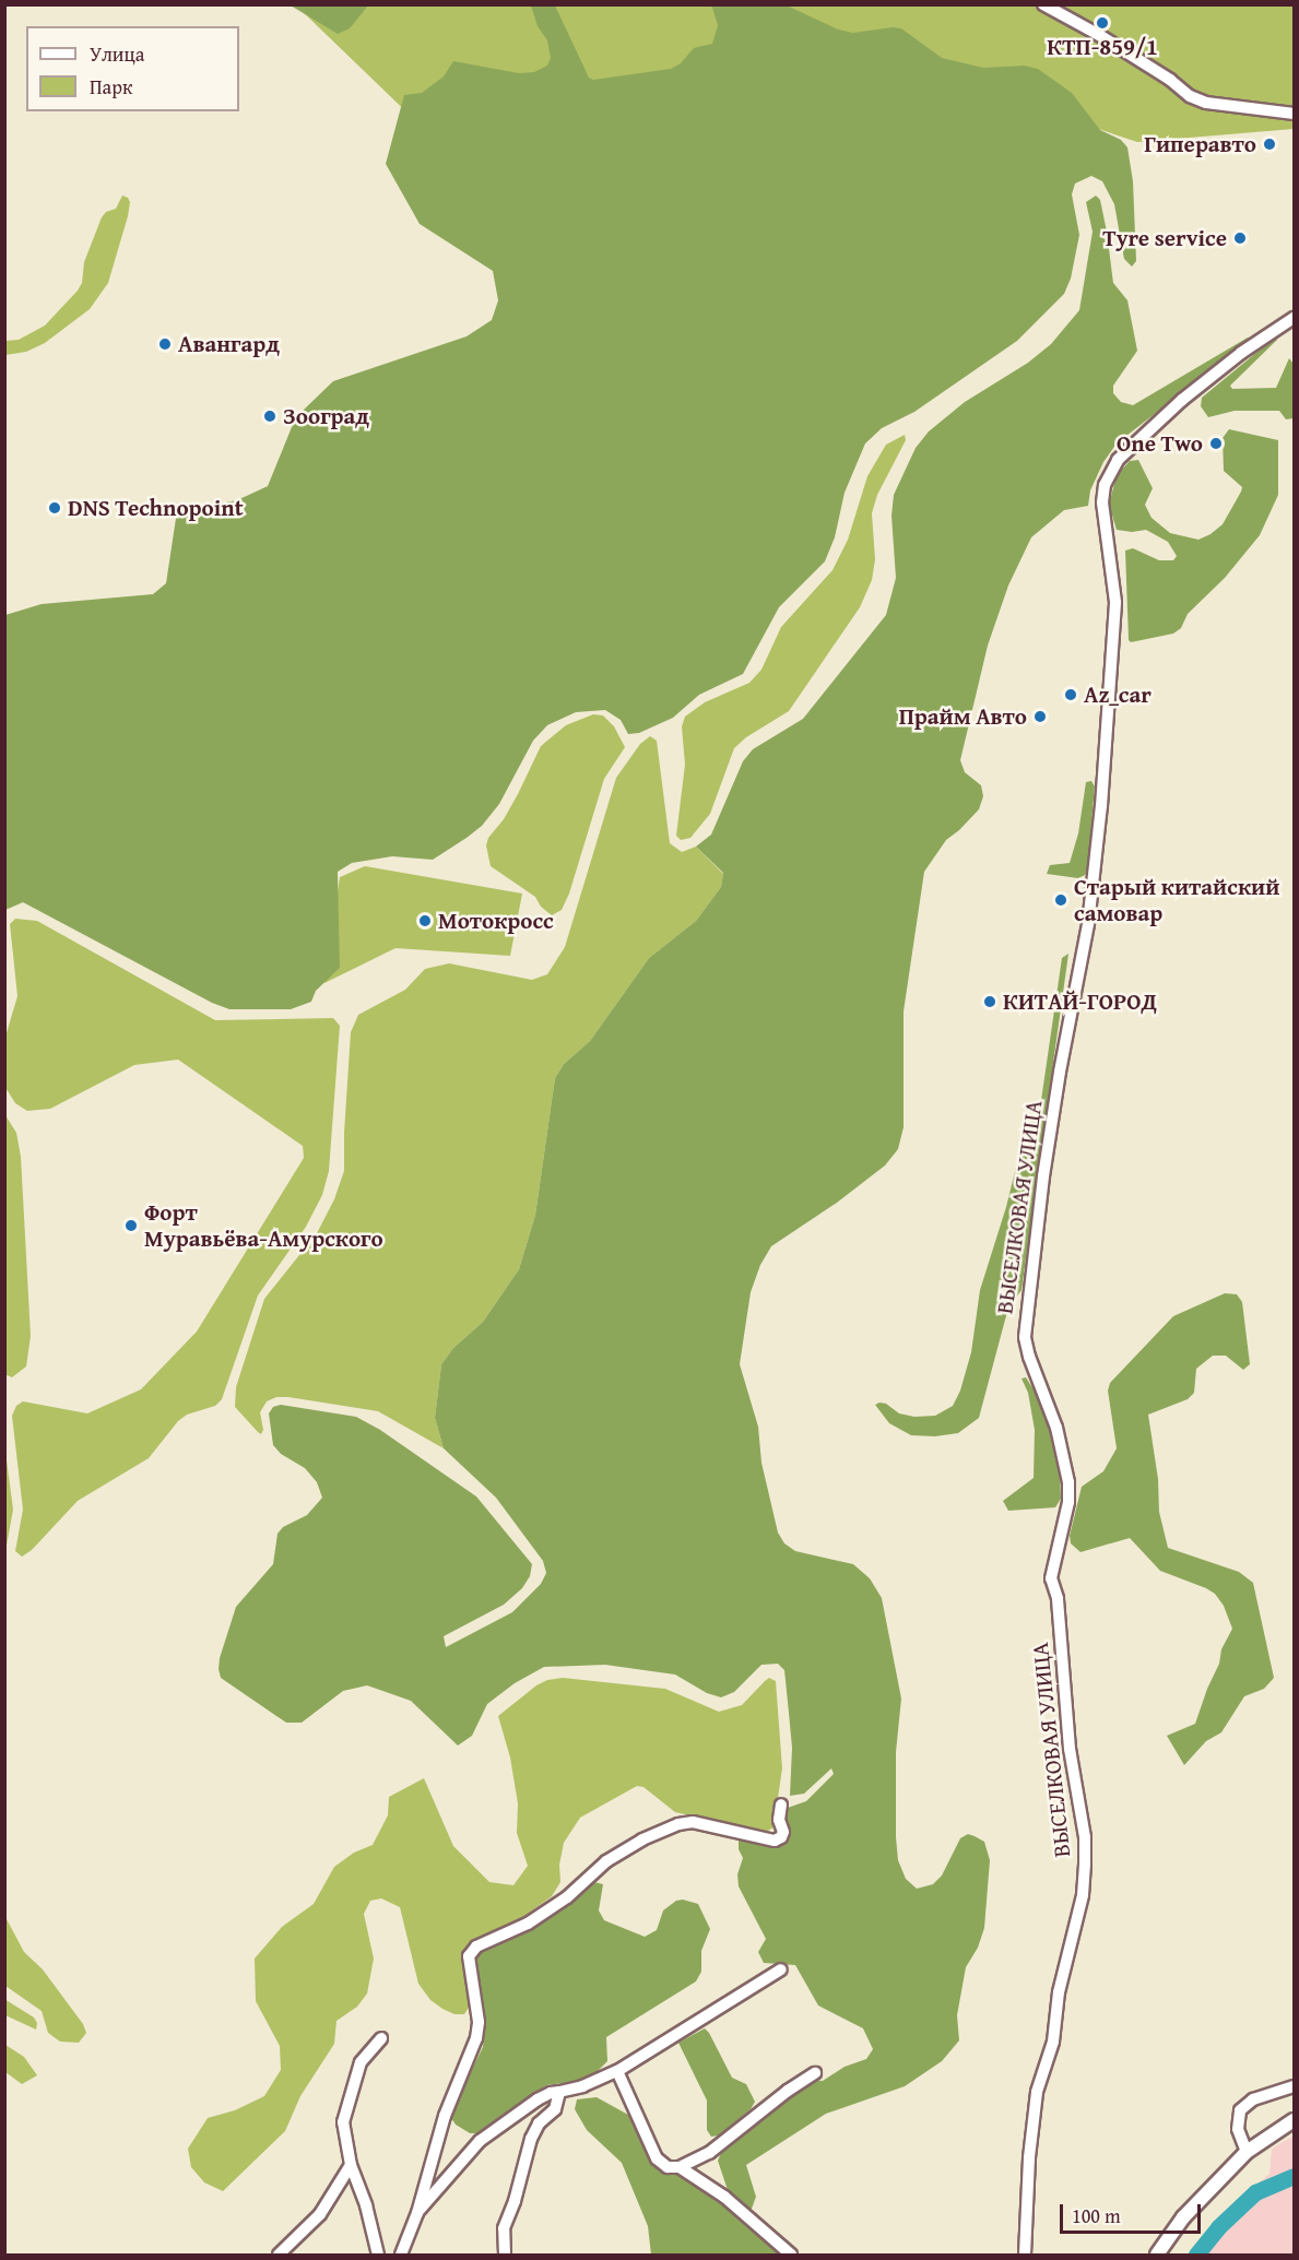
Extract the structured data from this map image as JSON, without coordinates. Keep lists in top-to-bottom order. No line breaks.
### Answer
{"streets":{"street":["ВЫСЕЛКОВАЯ УЛИЦА"]},"places":["КТП-859/1","Гиперавто","Tyre service","Авангард","Зооград","One Two","DNS Technopoint","Az_car","Прайм Авто","Старый китайский самовар","Мотокросс","КИТАЙ-ГОРОД","Форт Муравьёва-Амурского"],"legend":["Улица","Парк"],"scale_bar":"100 m"}
